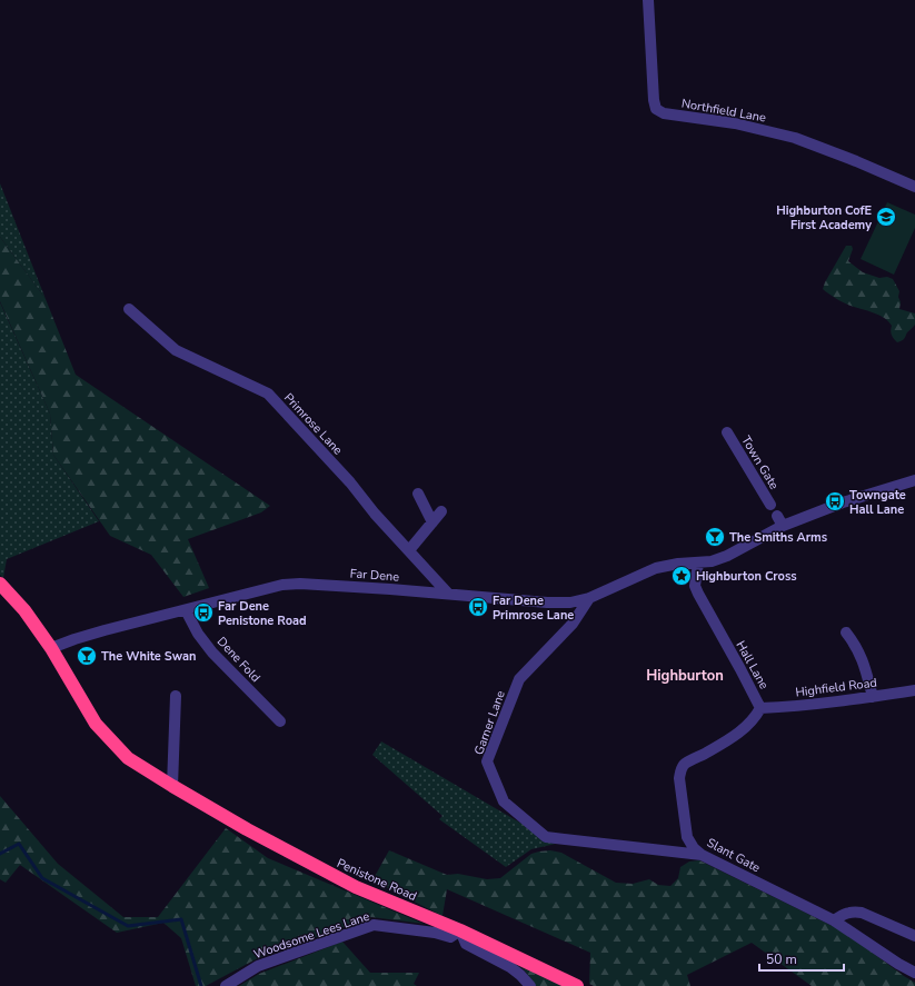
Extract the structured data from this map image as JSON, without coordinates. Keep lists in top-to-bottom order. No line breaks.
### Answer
{"streets":{"highway":["Penistone Road"],"street":["Northfield Lane","Primrose Lane","Town Gate","Far Dene","Dene Fold","Hall Lane","Highfield Road","Garner Lane","Slant Gate","Woodsome Lees Lane"]},"crossings":[["Primrose Lane","Far Dene"],["Far Dene","Dene Fold"],["Far Dene","Hall Lane"],["Far Dene","Garner Lane"],["Far Dene","Penistone Road"],["Hall Lane","Highfield Road"],["Hall Lane","Slant Gate"],["Garner Lane","Slant Gate"],["Penistone Road","Woodsome Lees Lane"]],"districts":["Highburton"],"places":{"school or university":["Highburton CofE First Academy"],"bus stop":["Towngate Hall Lane","Far Dene Primrose Lane","Far Dene Penistone Road"],"bar":["The Smiths Arms","The White Swan"],"place":["Highburton Cross"]},"scale_bar":"50 m"}
